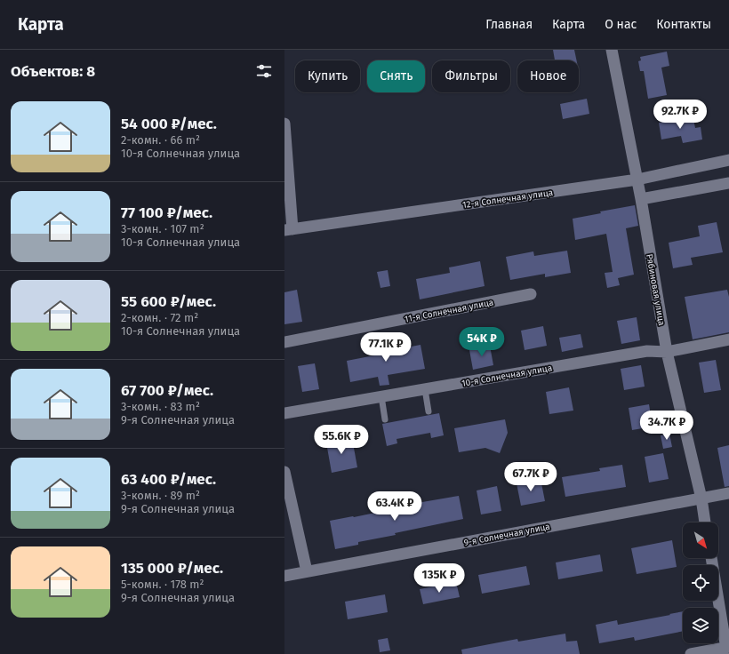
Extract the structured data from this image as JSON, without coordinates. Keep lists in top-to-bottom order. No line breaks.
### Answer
{"streets":{"street":["12-я Солнечная улица","Рябиновая улица","11-я Солнечная улица","10-я Солнечная улица","9-я Солнечная улица"]},"crossings":[["12-я Солнечная улица","Рябиновая улица"],["Рябиновая улица","10-я Солнечная улица"],["Рябиновая улица","9-я Солнечная улица"]],"north":"bottom right","page":{"header":"Карта","nav":["Главная","Карта","О нас","Контакты"],"heading":"Объектов: 8","chip":["Купить","Снять","Фильтры","Новое"],"list":[{"name":"54 000 ₽/мес.","note":"2-комн. · 66 m² · 10-я Солнечная улица"},{"name":"77 100 ₽/мес.","note":"3-комн. · 107 m² · 10-я Солнечная улица"},{"name":"55 600 ₽/мес.","note":"2-комн. · 72 m² · 10-я Солнечная улица"},{"name":"67 700 ₽/мес.","note":"3-комн. · 83 m² · 9-я Солнечная улица"},{"name":"63 400 ₽/мес.","note":"3-комн. · 89 m² · 9-я Солнечная улица"},{"name":"135 000 ₽/мес.","note":"5-комн. · 178 m² · 9-я Солнечная улица"}],"price":["92.7K ₽","54K ₽","77.1K ₽","34.7K ₽","55.6K ₽","67.7K ₽","63.4K ₽","135K ₽"]}}
